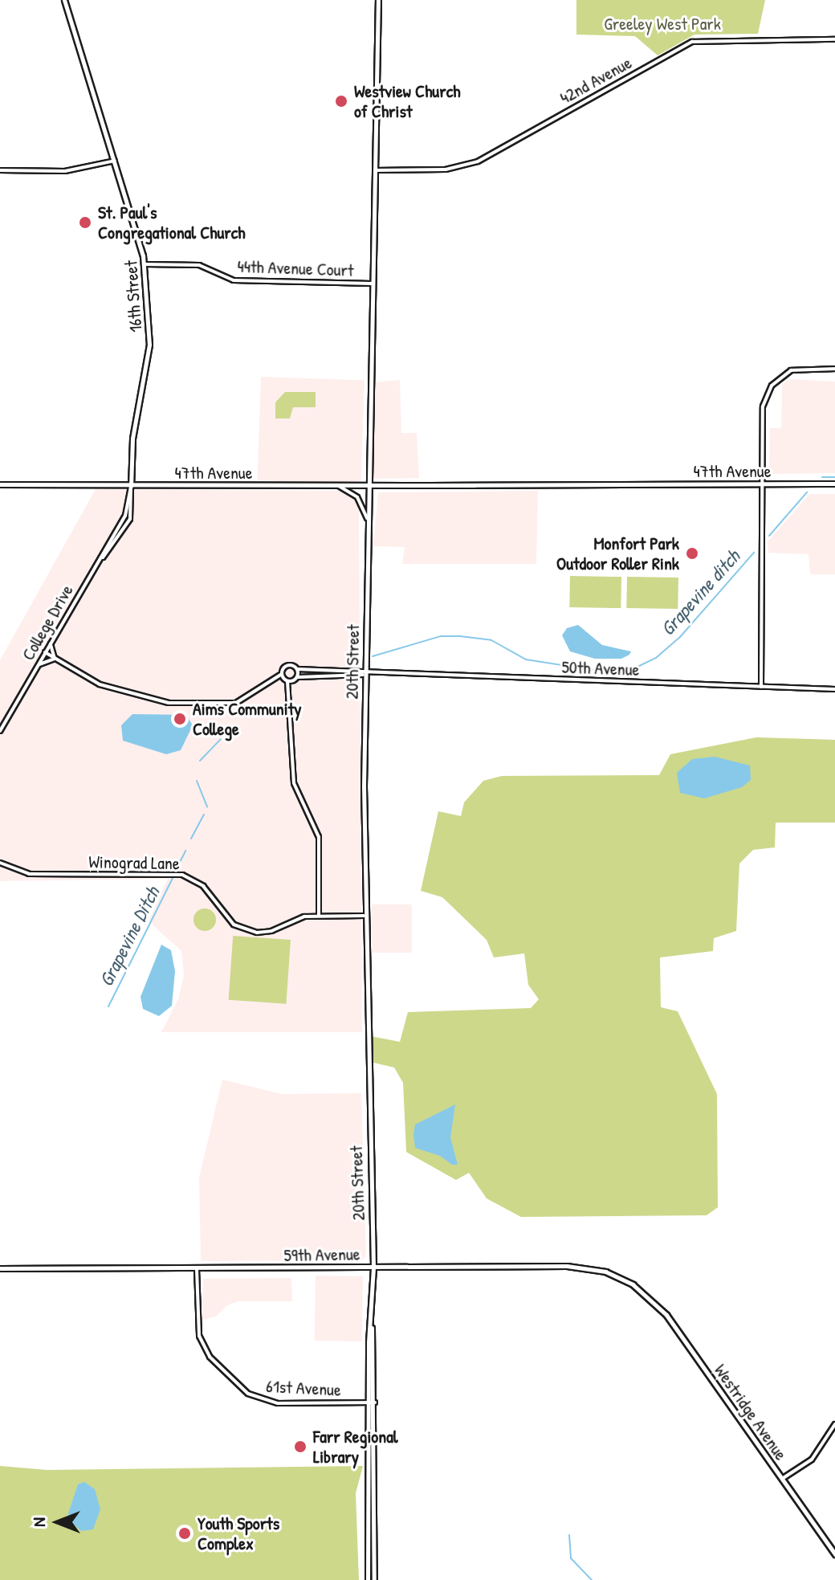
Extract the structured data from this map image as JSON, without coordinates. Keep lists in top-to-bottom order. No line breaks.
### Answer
{"streets":{"main road":["16th Street","47th Avenue","20th Street","59th Avenue","Westridge Avenue"],"street":["42nd Avenue","44th Avenue Court","College Drive","50th Avenue","Winograd Lane","61st Avenue"]},"crossings":[["42nd Avenue","20th Street"],["44th Avenue Court","16th Street"],["44th Avenue Court","20th Street"],["16th Street","47th Avenue"],["16th Street","College Drive"],["47th Avenue","College Drive"],["47th Avenue","20th Street"],["20th Street","50th Avenue"],["20th Street","Winograd Lane"],["20th Street","59th Avenue"],["20th Street","61st Avenue"],["59th Avenue","61st Avenue"],["59th Avenue","Westridge Avenue"]],"water":["Grapevine ditch","Grapevine Ditch"],"parks":["Greeley West Park"],"places":["Westview Church of Christ","St. Paul's Congregational Church","Monfort Park Outdoor Roller Rink","Aims Community College","Farr Regional Library","Youth Sports Complex"],"north":"left"}
